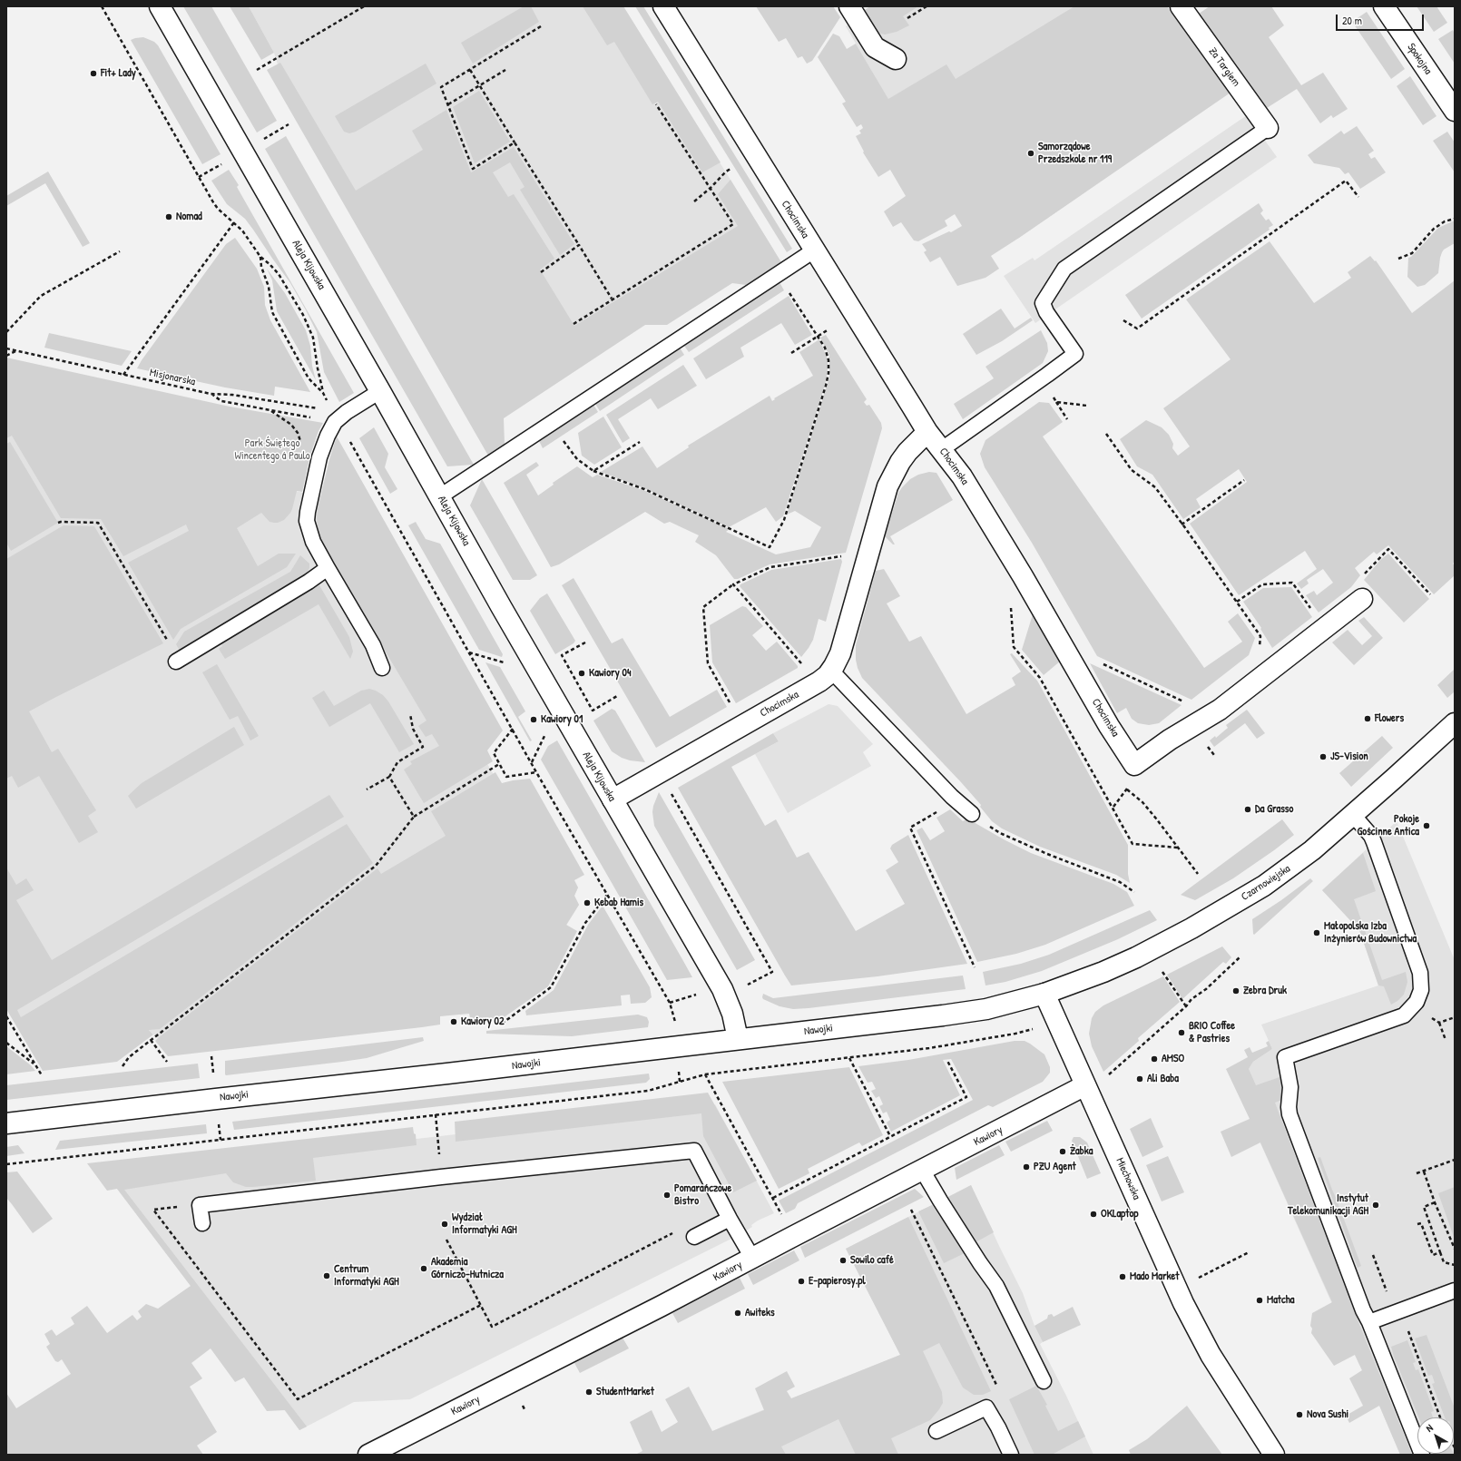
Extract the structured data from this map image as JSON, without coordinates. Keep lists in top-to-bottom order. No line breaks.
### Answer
{"streets":{"street":["Spokojna","Za Targiem","Chocimska","Aleja Kijowska","Czarnowiejska","Nawojki","Kawiory","Miechowska"],"path":["Misjonarska"]},"crossings":[["Chocimska","Aleja Kijowska"],["Aleja Kijowska","Nawojki"],["Czarnowiejska","Nawojki"],["Czarnowiejska","Miechowska"],["Nawojki","Miechowska"],["Kawiory","Miechowska"]],"parks":["Park Świętego Wincentego á Paulo"],"places":["Fit+ Lady","Samorządowe Przedszkole nr 119","Nomad","Kawiory 04","Flowers","Kawiory 01","JS-Vision","Da Grasso","Pokoje Gościnne Antica","Kebab Hamis","Małopolska Izba Inżynierów Budownictwa","Zebra Druk","Kawiory 02","BRIO Coffee & Pastries","AMSO","Ali Baba","Żabka","PZU Agent","Pomarańczowe Bistro","Instytut Telekomunikacji AGH","OKLaptop","Wydział Informatyki AGH","Sowilo café","Akademia Górniczo-Hutnicza","Centrum Informatyki AGH","Mado Market","E-papierosy.pl","Matcha","Awiteks","StudentMarket","Nova Sushi"],"scale_bar":"20 m","north":"top left"}
